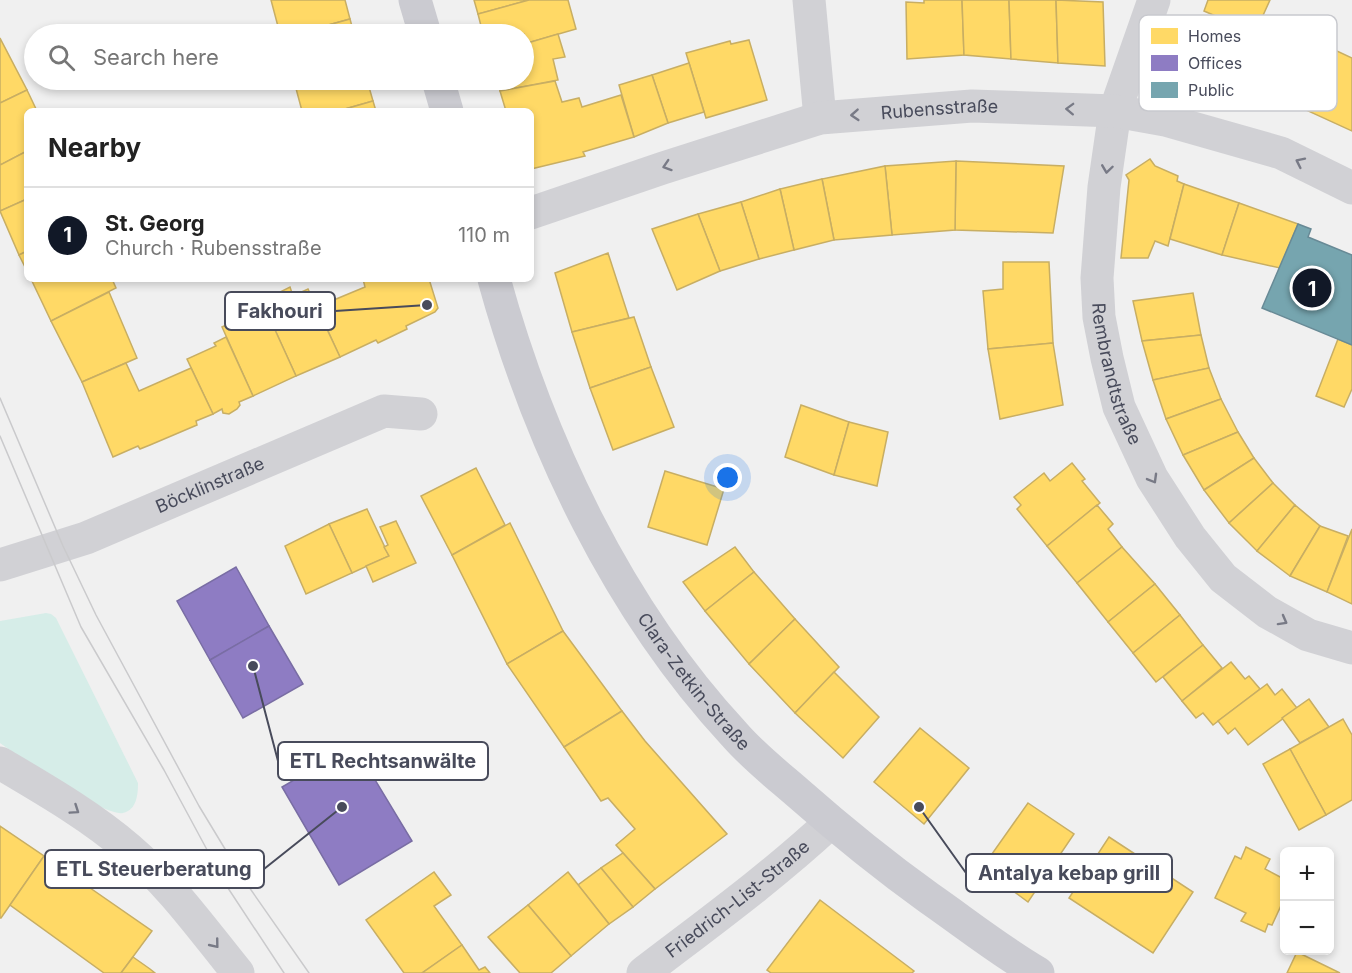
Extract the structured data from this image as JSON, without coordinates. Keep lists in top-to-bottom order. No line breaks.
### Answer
{"streets":{"main road":["Clara-Zetkin-Straße"],"street":["Rubensstraße","Rembrandtstraße","Böcklinstraße","Friedrich-List-Straße"]},"crossings":[["Rubensstraße","Rembrandtstraße"],["Clara-Zetkin-Straße","Friedrich-List-Straße"]],"one_way":["Rubensstraße","Rembrandtstraße"],"places":["Fakhouri","ETL Rechtsanwälte","ETL Steuerberatung","Antalya kebap grill"],"legend":["Homes","Offices","Public"],"page":{"search":"Search here","heading":"Nearby","list":[{"mark":"1","name":"St. Georg","note":"Church · Rubensstraße","value":"110 m"}],"pins":"1","map_buttons":["+","−"]}}
